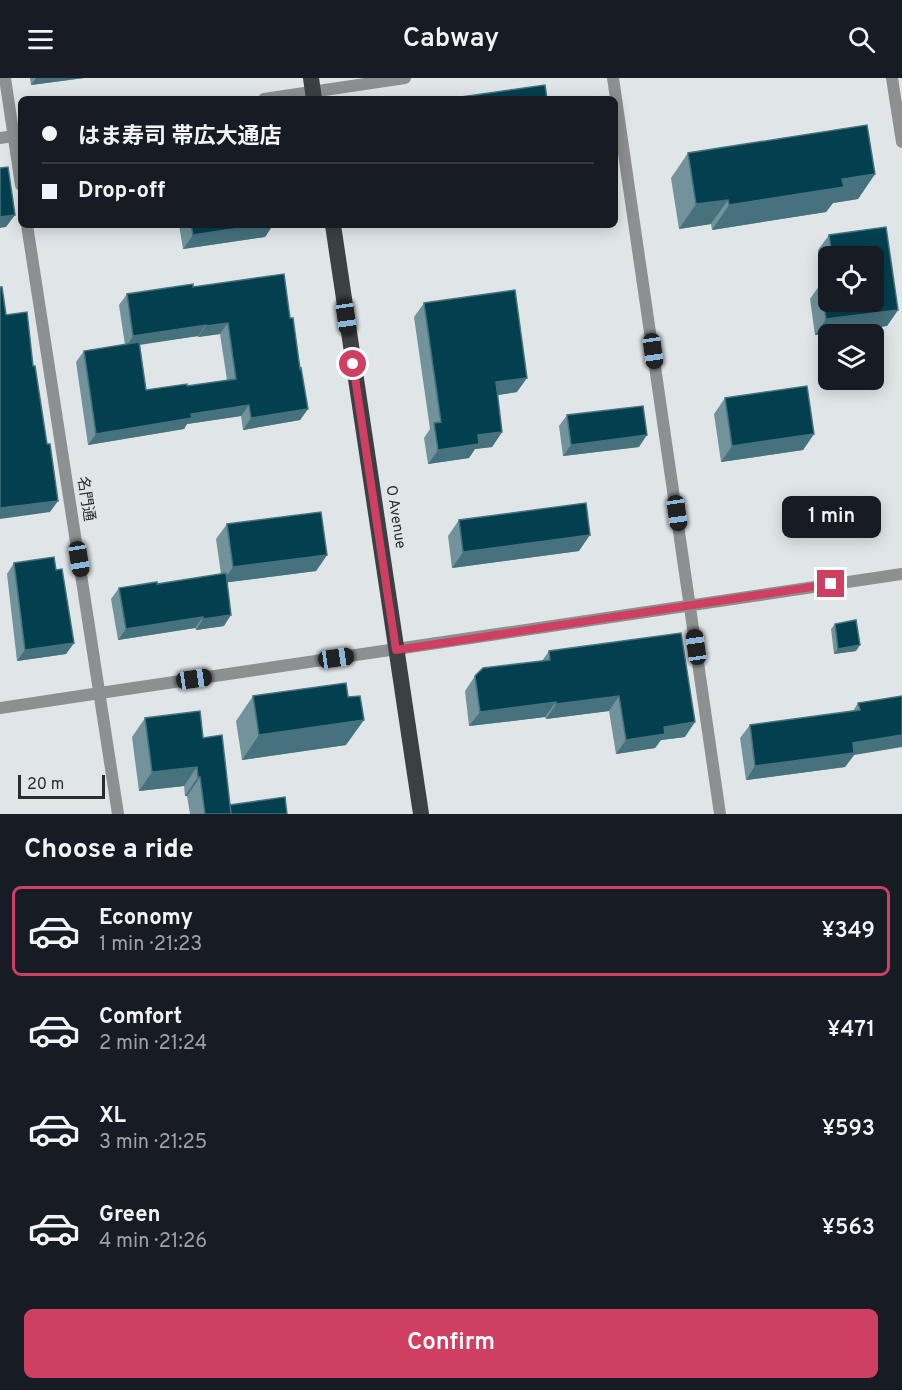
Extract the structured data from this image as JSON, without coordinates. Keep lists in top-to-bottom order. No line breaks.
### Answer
{"streets":{"highway":["O Avenue"],"street":["名門通"]},"scale_bar":"20 m","page":{"header":"Cabway","banner":["はま寿司 帯広大通店","Drop-off"],"bubble":"1 min","scale":"20 m","heading":"Choose a ride","list":[{"name":"Economy","note":"1 min · 21:23","value":"¥349"},{"name":"Comfort","note":"2 min · 21:24","value":"¥471"},{"name":"XL","note":"3 min · 21:25","value":"¥593"},{"name":"Green","note":"4 min · 21:26","value":"¥563"}],"buttons":"Confirm"}}
